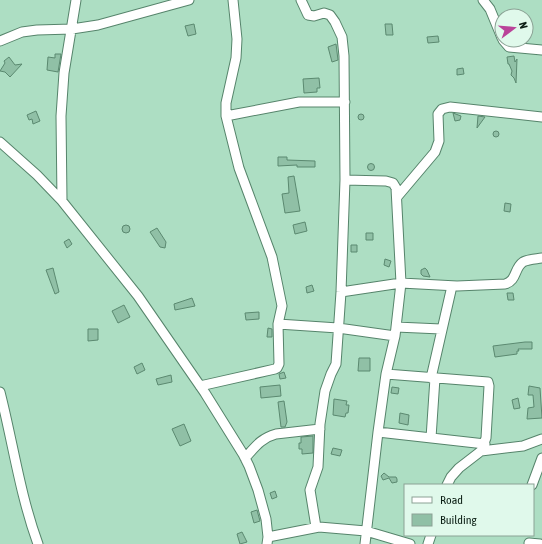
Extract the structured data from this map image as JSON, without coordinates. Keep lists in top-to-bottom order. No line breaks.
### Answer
{"legend":["Road","Building"],"north":"right"}
